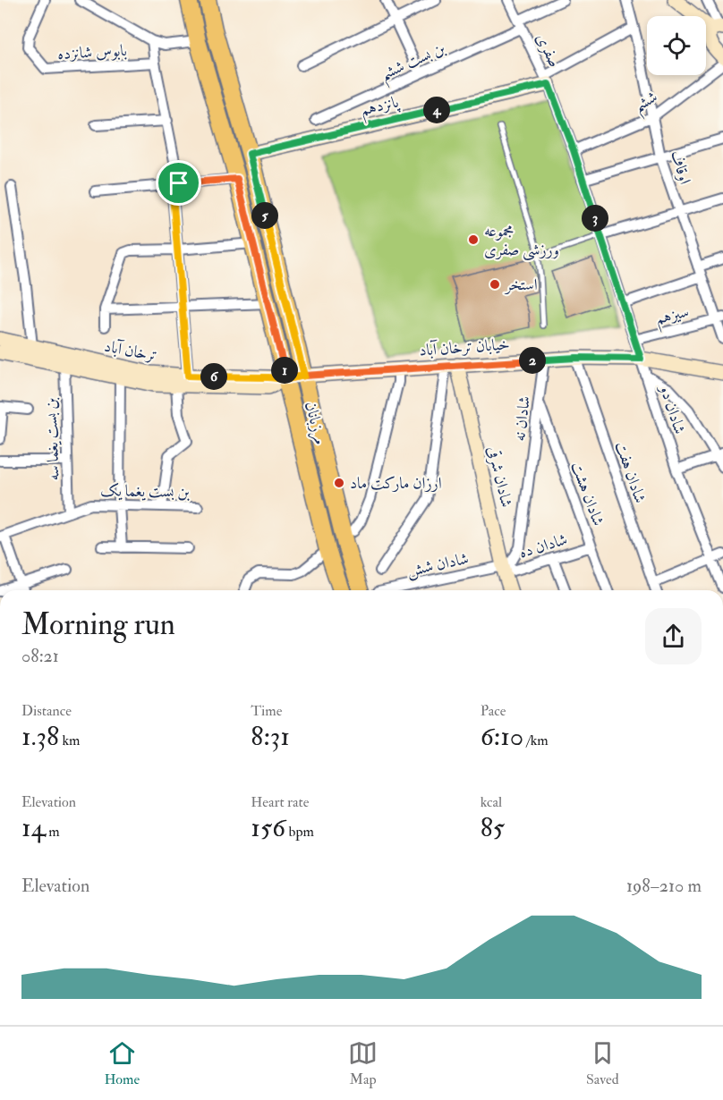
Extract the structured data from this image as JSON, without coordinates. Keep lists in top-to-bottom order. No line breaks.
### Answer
{"streets":{"main road":["مرزبانان"],"street":["صفری","بابوس شانزده","بن بست ششم","ششم","پانزدهم","اوقاف","سیزهم","خیابان ترخان آباد","ترخان آباد","شادان دو","شادان نه","بن بست یغما سه","شادان هفت","شادان شرقی","بن بست یغما یک","شادان هشت","شادان ده","شادان شش"]},"crossings":[["صفری","بن بست ششم"],["صفری","ششم"],["صفری","پانزدهم"],["صفری","سیزهم"],["صفری","خیابان ترخان آباد"],["صفری","شادان دو"],["ششم","اوقاف"],["پانزدهم","مرزبانان"],["اوقاف","سیزهم"],["خیابان ترخان آباد","شادان دو"],["خیابان ترخان آباد","شادان نه"],["خیابان ترخان آباد","مرزبانان"],["خیابان ترخان آباد","شادان هفت"],["خیابان ترخان آباد","شادان شرقی"],["ترخان آباد","مرزبانان"],["ترخان آباد","بن بست یغما سه"],["شادان نه","شادان شرقی"],["شادان نه","شادان هشت"],["شادان نه","شادان ده"],["شادان نه","شادان شش"],["بن بست یغما سه","بن بست یغما یک"],["شادان شرقی","شادان ده"],["شادان شرقی","شادان شش"],["شادان هشت","شادان ده"],["شادان ده","شادان شش"]],"places":["مجموعه ورزشی صفری","استخر","ارزان مارکت ماد"],"page":{"pins":["4","5","3","2","1","6"],"heading":["Morning run","08:21"],"stats":[["Distance","1.38 km"],["Time","8:31"],["Pace","6:10 /km"],["Elevation","14 m"],["Heart rate","156 bpm"],["kcal","85"]],"chart":["Elevation","198–210 m"],"tabs":["Home","Map","Saved"]}}
